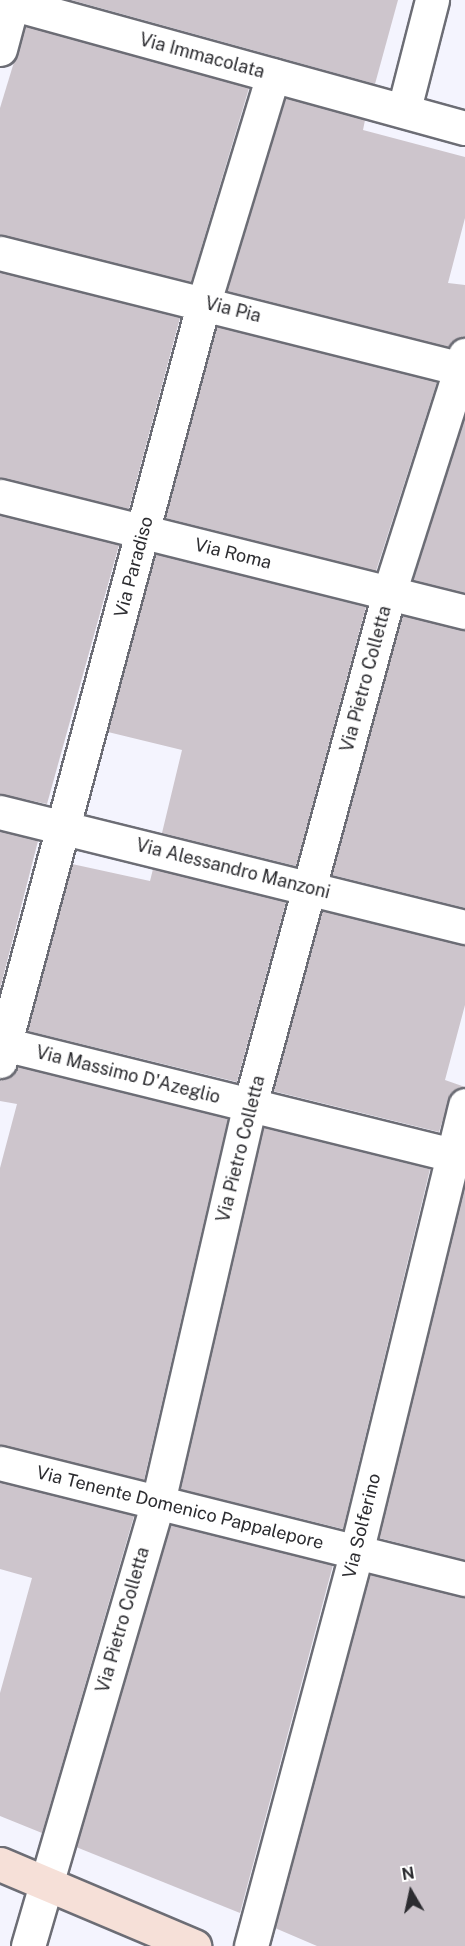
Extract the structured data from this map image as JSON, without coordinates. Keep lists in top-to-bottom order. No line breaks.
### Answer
{"streets":{"street":["Via Immacolata","Via Pia","Via Roma","Via Paradiso","Via Pietro Colletta","Via Alessandro Manzoni","Via Massimo D'Azeglio","Via Tenente Domenico Pappalepore","Via Solferino"]},"crossings":[["Via Immacolata","Via Paradiso"],["Via Pia","Via Paradiso"],["Via Pia","Via Pietro Colletta"],["Via Roma","Via Paradiso"],["Via Roma","Via Pietro Colletta"],["Via Paradiso","Via Alessandro Manzoni"],["Via Paradiso","Via Massimo D'Azeglio"],["Via Pietro Colletta","Via Alessandro Manzoni"],["Via Pietro Colletta","Via Massimo D'Azeglio"],["Via Pietro Colletta","Via Tenente Domenico Pappalepore"],["Via Massimo D'Azeglio","Via Solferino"],["Via Tenente Domenico Pappalepore","Via Solferino"]],"north":"top"}
